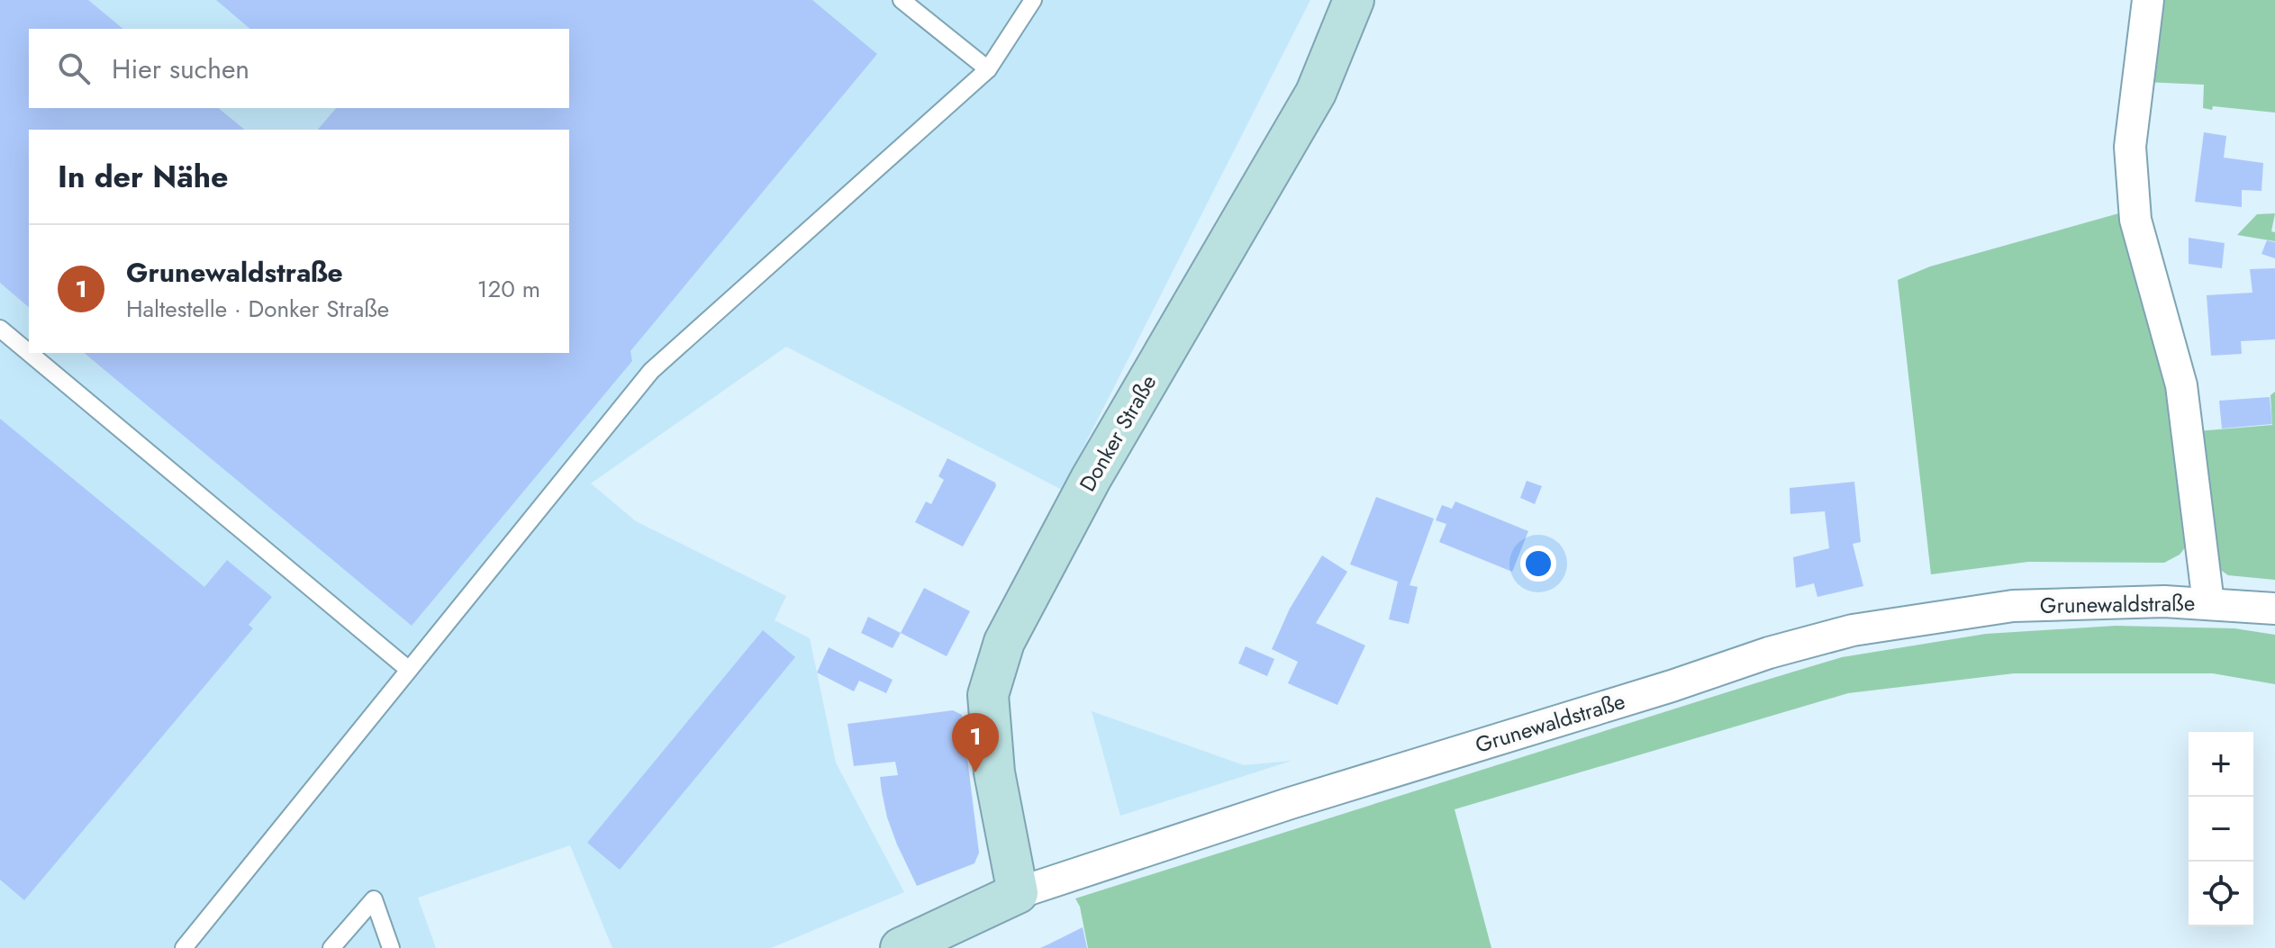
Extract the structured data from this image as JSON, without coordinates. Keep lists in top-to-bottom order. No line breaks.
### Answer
{"streets":{"street":["Donker Straße","Grunewaldstraße"]},"crossings":[["Donker Straße","Grunewaldstraße"]],"page":{"search":"Hier suchen","heading":"In der Nähe","list":[{"mark":"1","name":"Grunewaldstraße","note":"Haltestelle · Donker Straße","value":"120 m"}],"pins":"1","map_buttons":["+","−"]}}
